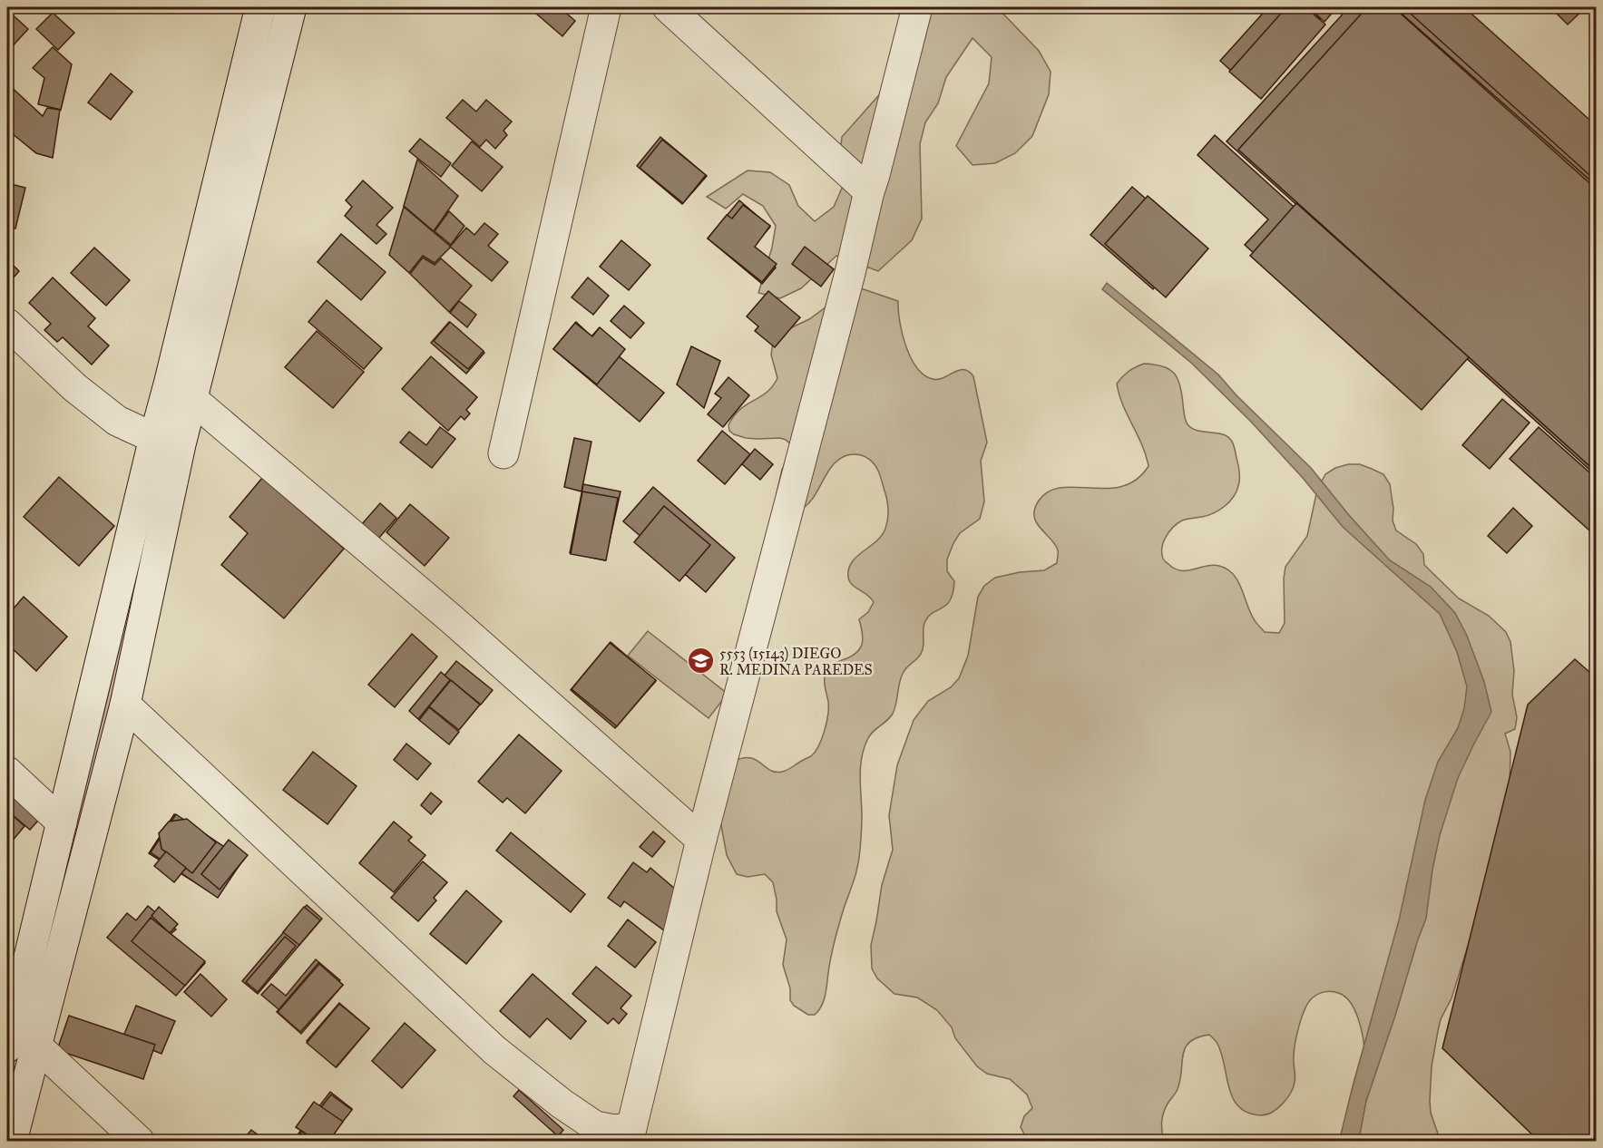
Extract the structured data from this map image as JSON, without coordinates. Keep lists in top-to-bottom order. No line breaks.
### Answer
{"places":{"school or university":["5553 (15143) DIEGO R. MEDINA PAREDES"]}}
